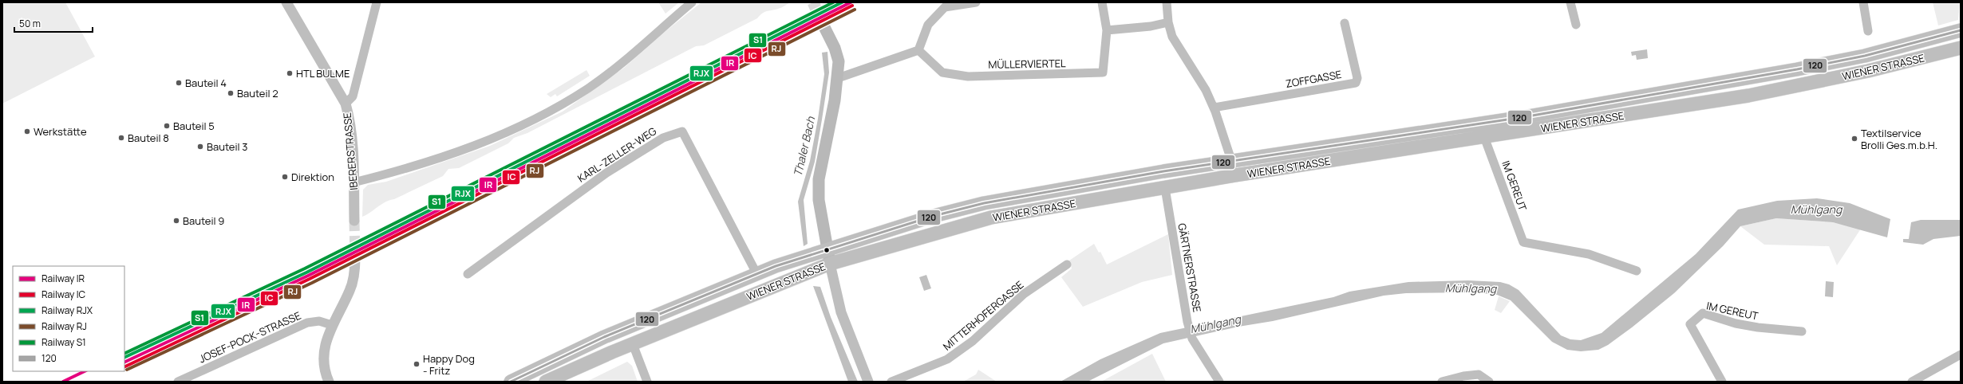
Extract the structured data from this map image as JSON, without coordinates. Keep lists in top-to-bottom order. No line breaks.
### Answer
{"streets":{"main road":["WIENER STRASSE"],"street":["MÜLLERVIERTEL","ZOFFGASSE","IBERERSTRASSE","KARL-ZELLER-WEG","IM GEREUT","GÄRTNERSTRASSE","MITTERHOFERGASSE","JOSEF-POCK-STRASSE"]},"crossings":[["WIENER STRASSE","KARL-ZELLER-WEG"],["WIENER STRASSE","IM GEREUT"],["WIENER STRASSE","GÄRTNERSTRASSE"]],"water":["Thaler Bach","Mühlgang"],"places":["HTL BULME","Bauteil 4","Bauteil 2","Bauteil 5","Werkstätte","Bauteil 8","Textilservice Brolli Ges.m.b.H.","Bauteil 3","Direktion","Bauteil 9","Happy Dog - Fritz"],"lines":["rail line IR","rail line RJX","rail line S1","rail line IC","rail line RJ","transit line 120"],"legend":["Railway IR","Railway IC","Railway RJX","Railway RJ","Railway S1","120"],"scale_bar":"50 m"}
